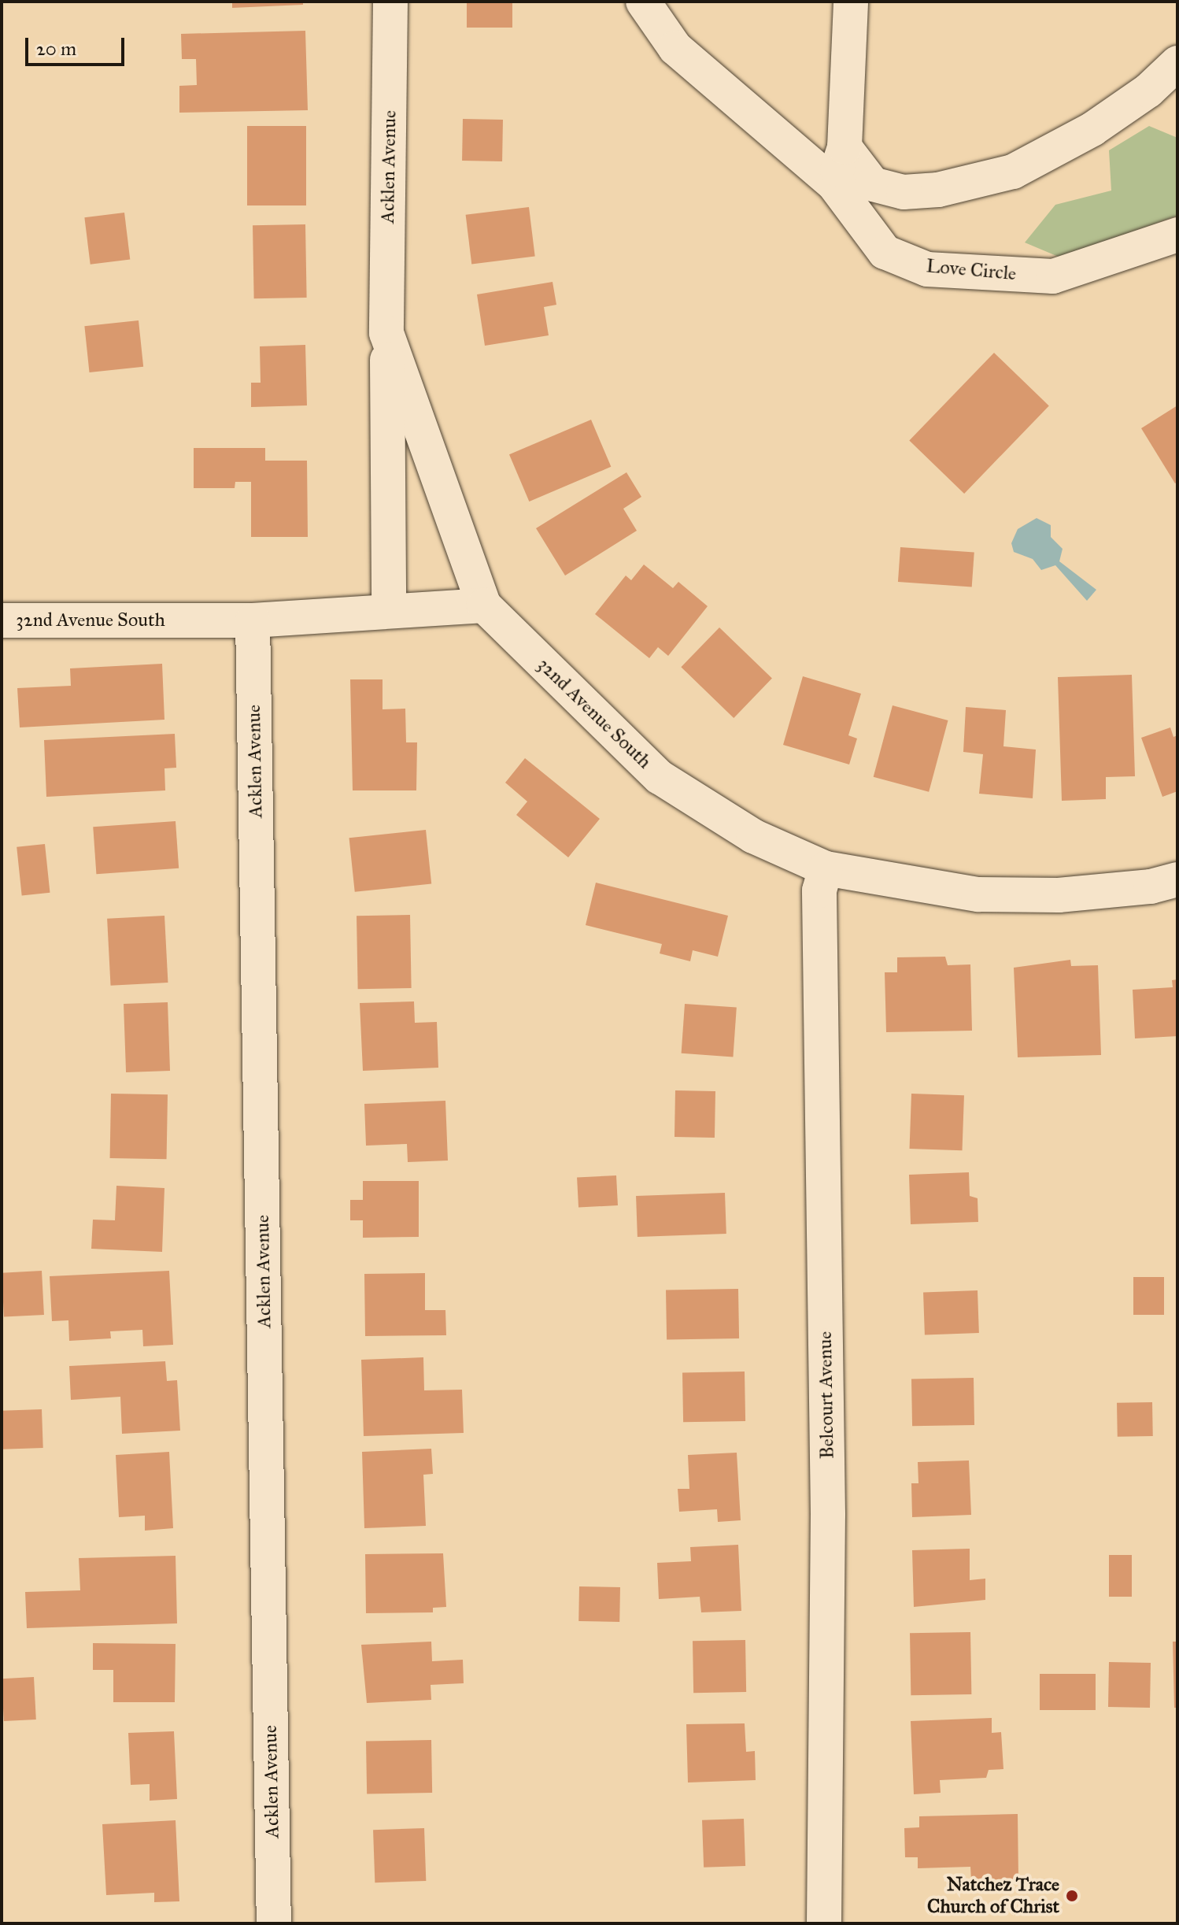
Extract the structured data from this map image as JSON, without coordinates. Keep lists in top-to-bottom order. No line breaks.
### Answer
{"streets":{"street":["Acklen Avenue","Love Circle","32nd Avenue South","Belcourt Avenue"]},"crossings":[["Acklen Avenue","32nd Avenue South"],["32nd Avenue South","Belcourt Avenue"]],"places":["Natchez Trace Church of Christ"],"scale_bar":"20 m"}
